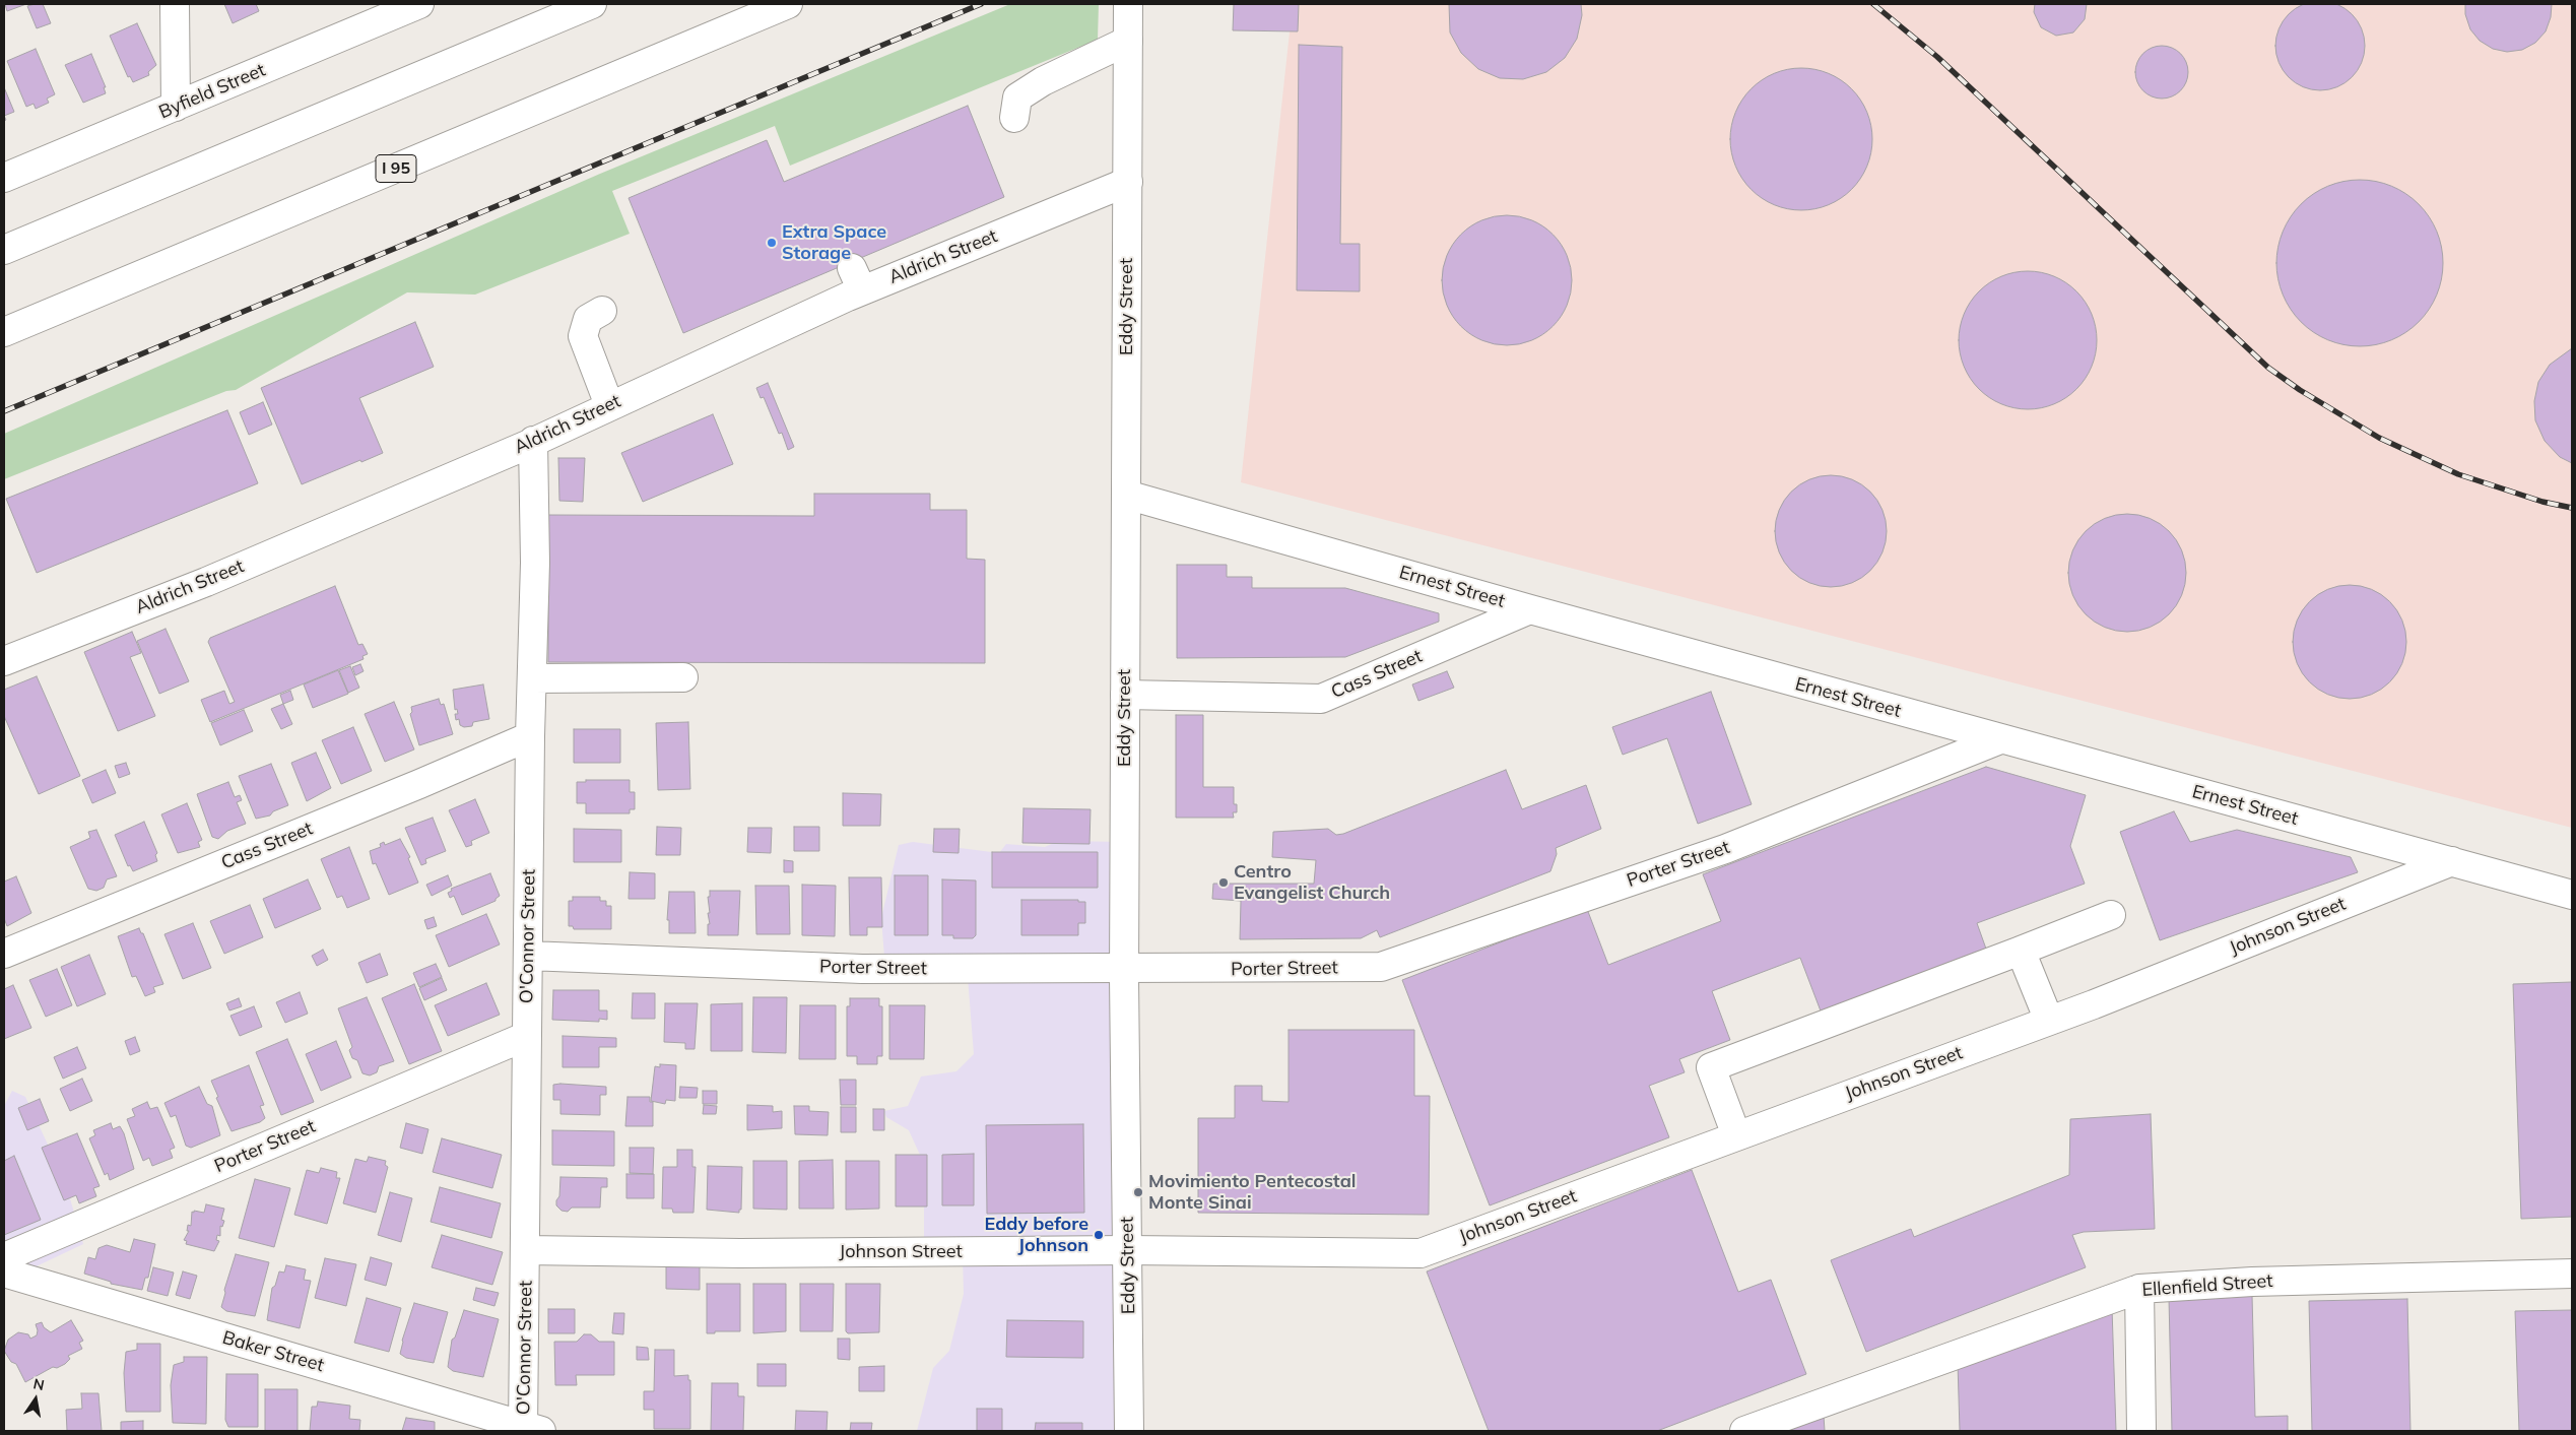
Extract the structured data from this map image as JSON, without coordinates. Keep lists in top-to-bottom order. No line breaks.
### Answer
{"streets":{"main road":["Byfield Street","I 95","Aldrich Street","Eddy Street","Ernest Street","Cass Street","Porter Street","Johnson Street","O'Connor Street","Ellenfield Street","Baker Street"]},"crossings":[["Aldrich Street","Eddy Street"],["Aldrich Street","O'Connor Street"],["Eddy Street","Ernest Street"],["Eddy Street","Cass Street"],["Eddy Street","Porter Street"],["Eddy Street","Johnson Street"],["Ernest Street","Cass Street"],["Ernest Street","Porter Street"],["Ernest Street","Johnson Street"],["Cass Street","O'Connor Street"],["Porter Street","O'Connor Street"],["Johnson Street","O'Connor Street"],["O'Connor Street","Baker Street"]],"places":["Extra Space Storage","Centro Evangelist Church","Movimiento Pentecostal Monte Sinai","Eddy before Johnson"],"north":"top"}
